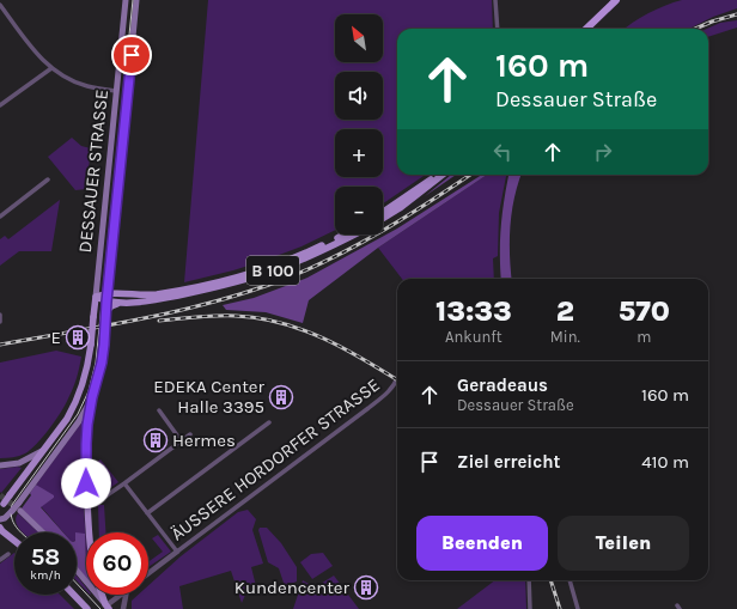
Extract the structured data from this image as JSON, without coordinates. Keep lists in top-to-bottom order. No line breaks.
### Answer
{"streets":{"main road":["DESSAUER STRASSE","B 100"],"street":["ÄUSSERE HORDORFER STRASSE"]},"crossings":[["DESSAUER STRASSE","B 100"],["DESSAUER STRASSE","ÄUSSERE HORDORFER STRASSE"]],"places":{"building":["E","EDEKA Center Halle 3395","Hermes","Kundencenter"]},"north":"top left","page":{"map_buttons":["+","−"],"turn":["160 m","Dessauer Straße"],"eta":["13:33","Ankunft","2","Min.","570","m"],"list":[{"name":"Geradeaus","note":"Dessauer Straße","value":"160 m"},{"name":"Ziel erreicht","value":"410 m"}],"buttons":["Beenden","Teilen"],"speed":"58 km/h","limit":"60"}}
